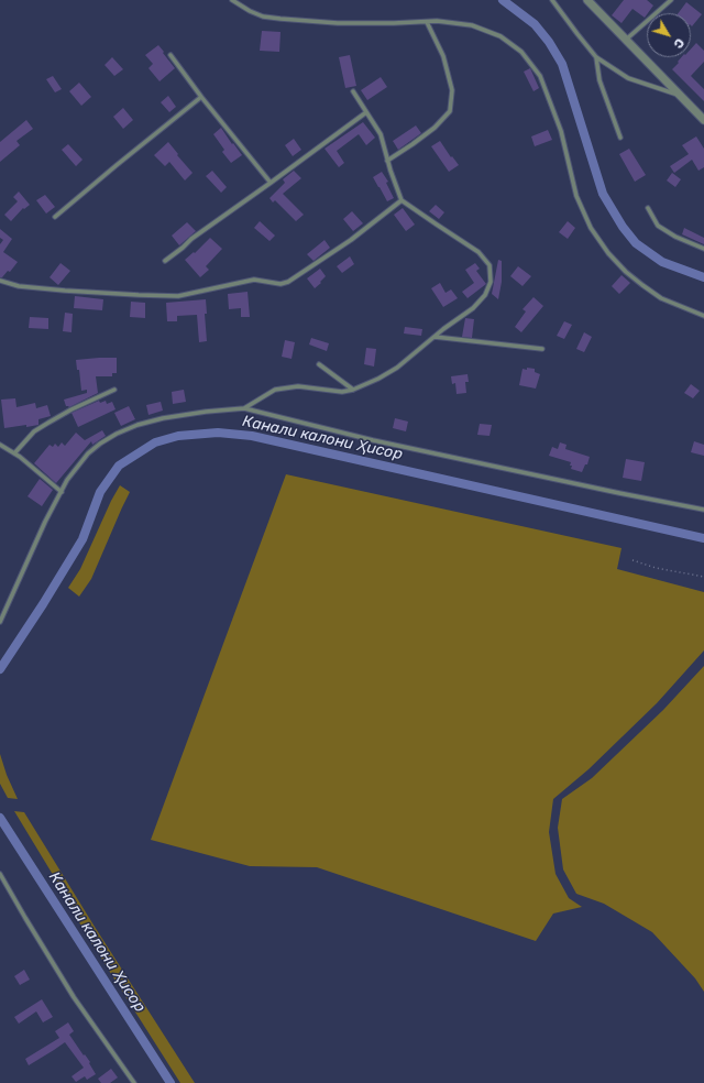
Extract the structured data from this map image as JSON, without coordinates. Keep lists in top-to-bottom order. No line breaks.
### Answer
{"water":["Канали калони Ҳисор"],"north":"bottom right"}
